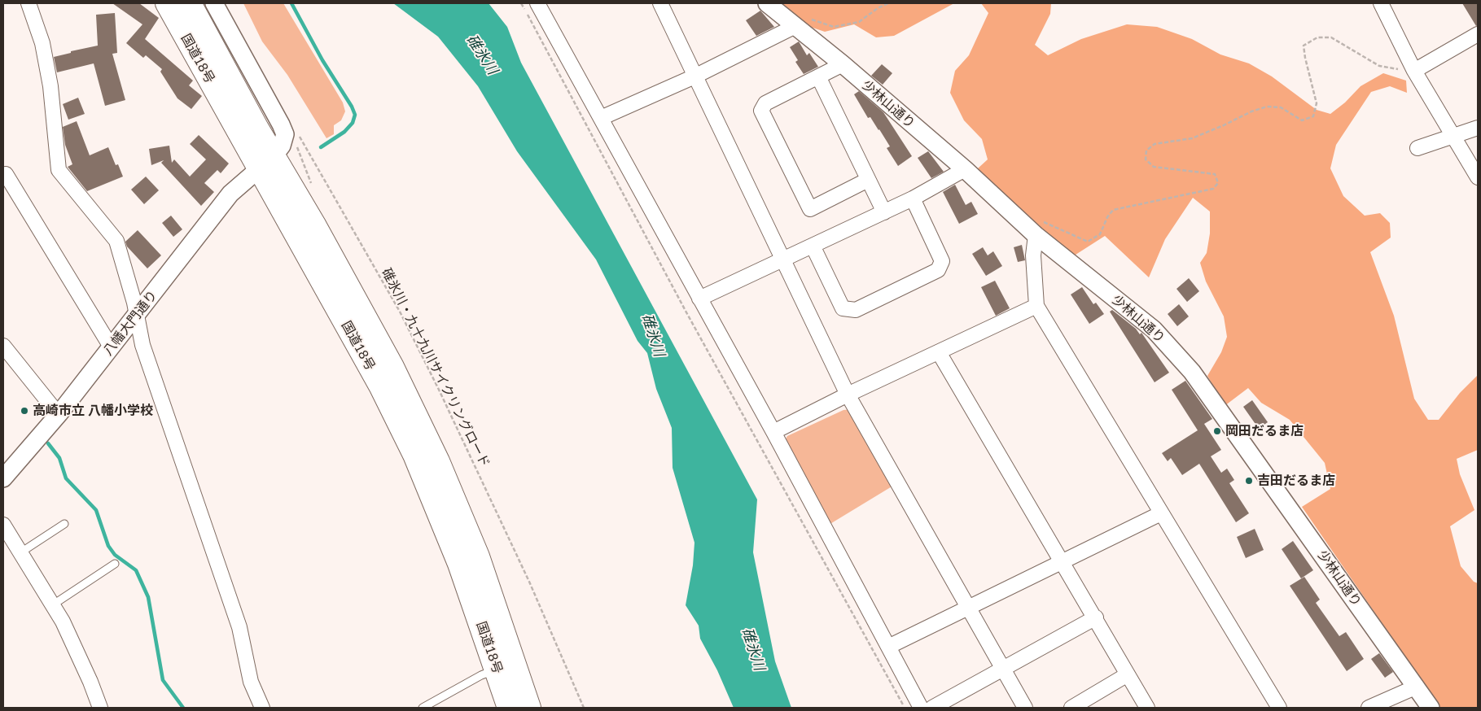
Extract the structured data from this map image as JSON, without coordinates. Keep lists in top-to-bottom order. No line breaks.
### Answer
{"streets":{"highway":["国道18号"],"street":["少林山通り","八幡大門通り"],"path":["碓氷川・九十九川サイクリングロード"]},"crossings":[["国道18号","八幡大門通り"]],"water":["碓氷川"],"places":["高崎市立 八幡小学校","岡田だるま店","吉田だるま店"]}
